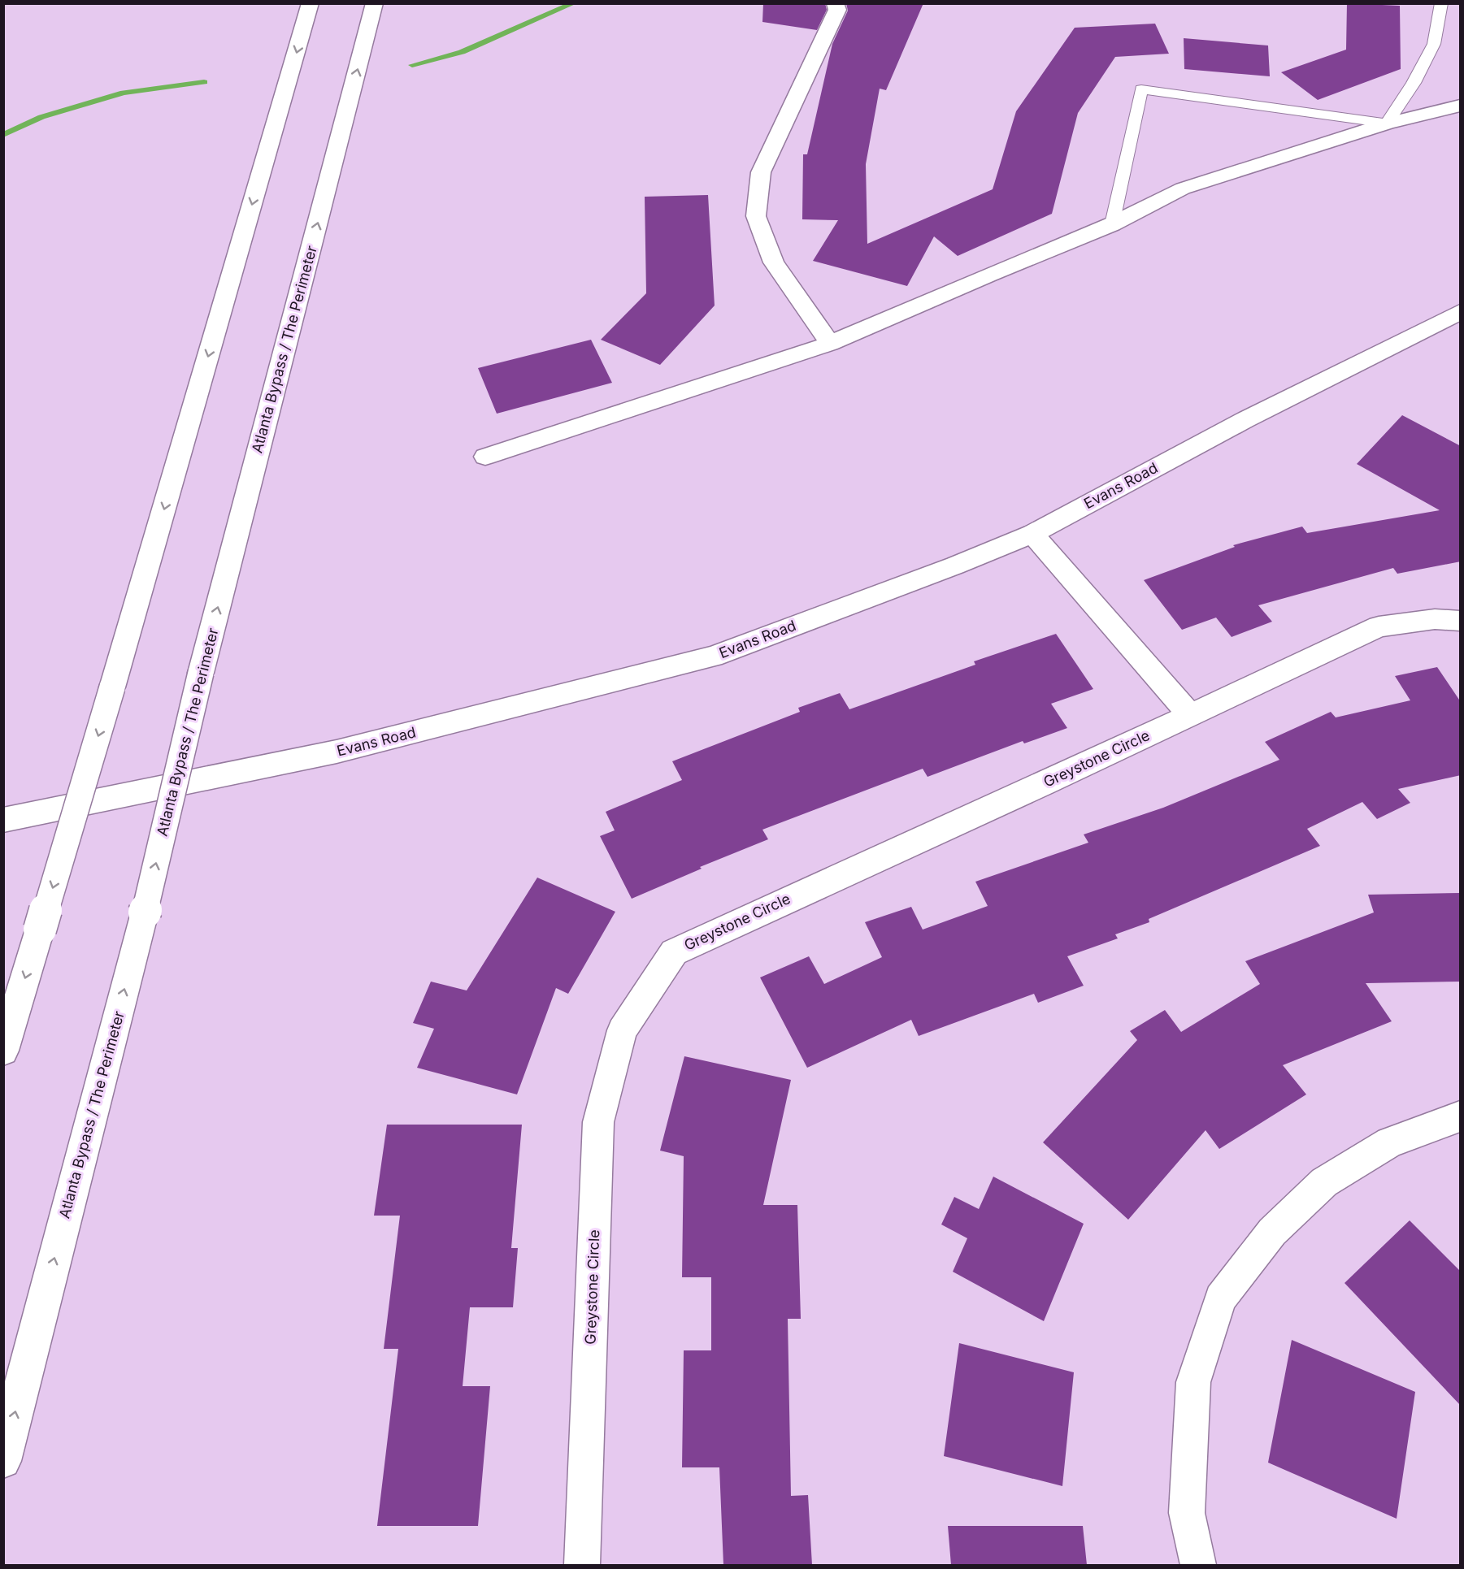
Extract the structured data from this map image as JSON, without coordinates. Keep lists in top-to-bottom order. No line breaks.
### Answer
{"streets":{"main road":["Atlanta Bypass / The Perimeter","Evans Road","Greystone Circle"]}}
